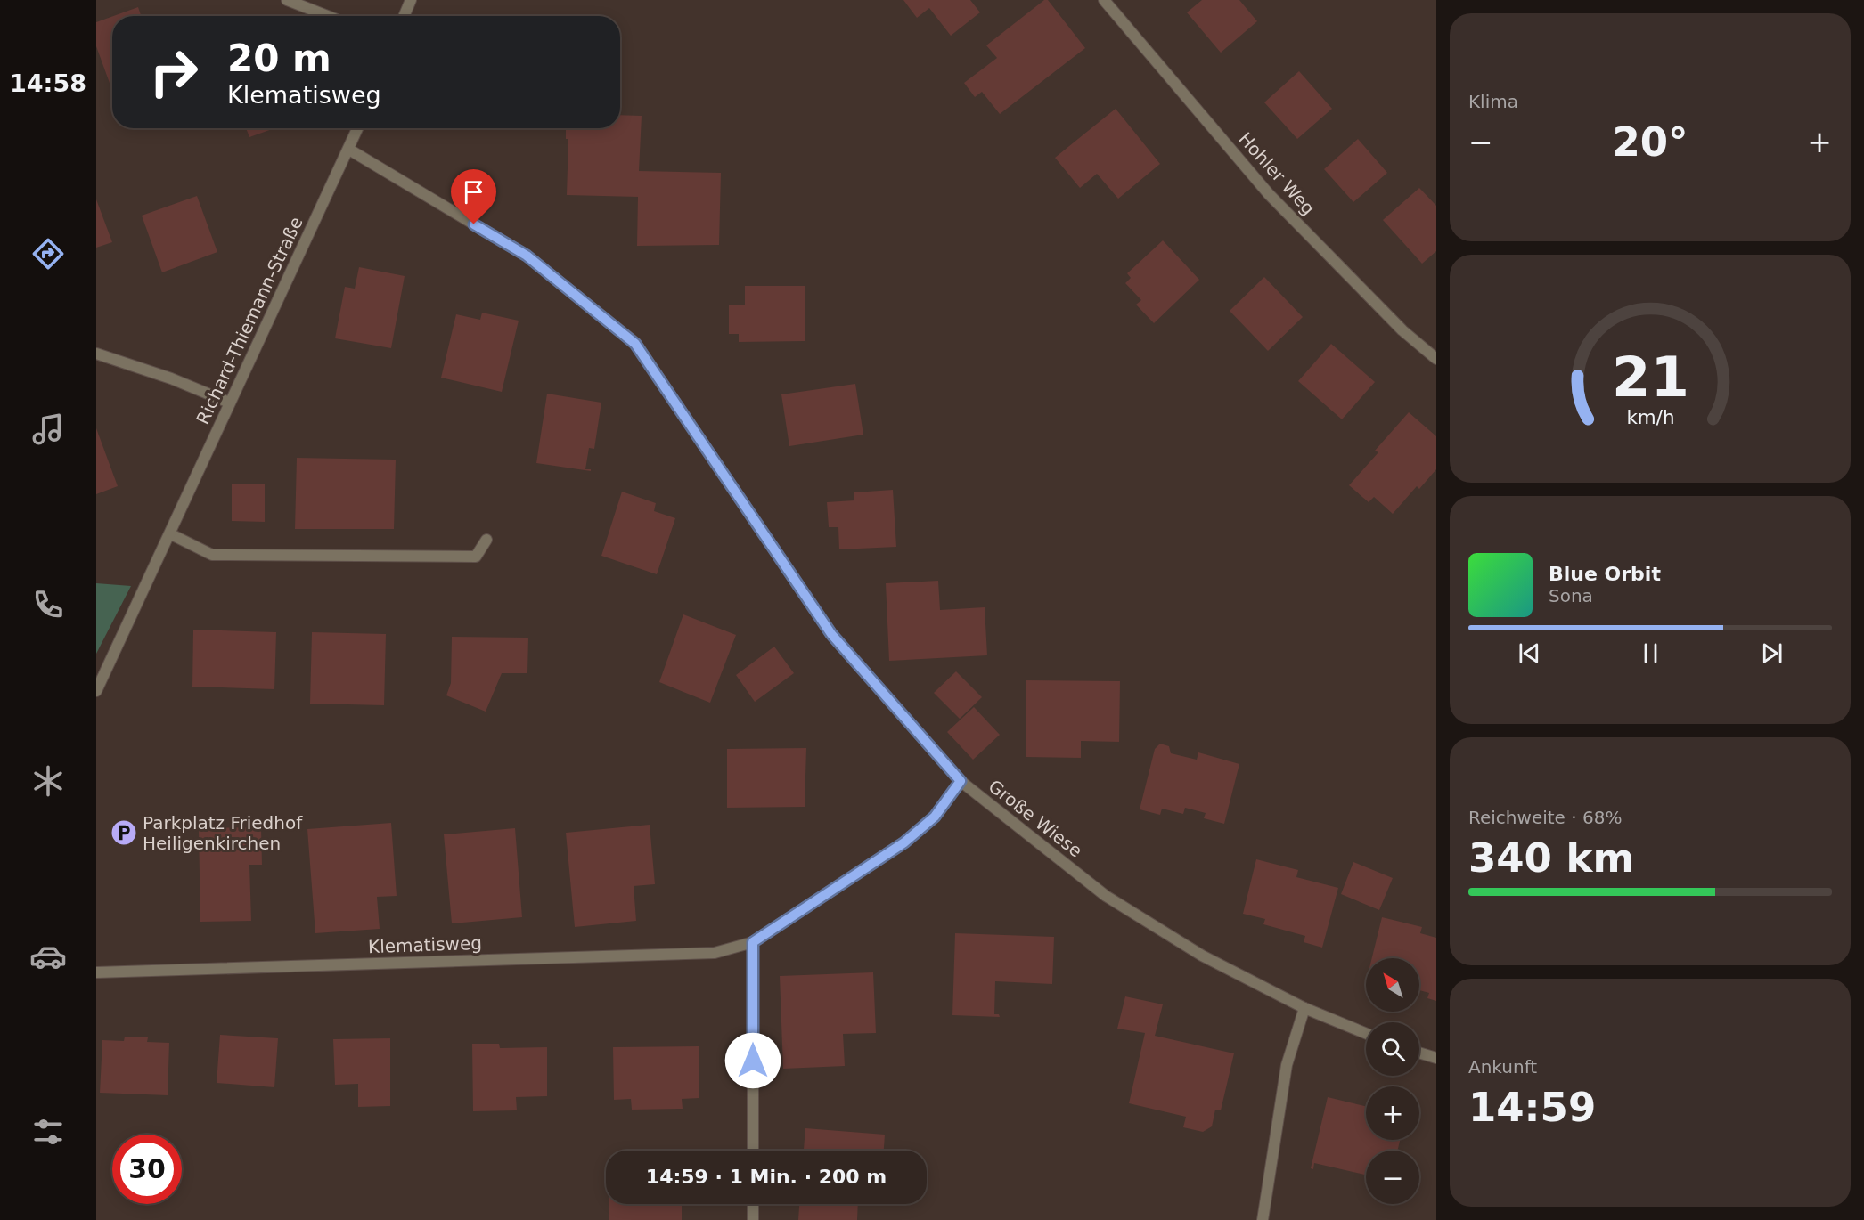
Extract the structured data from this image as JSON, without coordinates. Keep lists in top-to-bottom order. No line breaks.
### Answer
{"streets":{"street":["Hohler Weg","Richard-Thiemann-Straße","Große Wiese","Klematisweg"]},"crossings":[["Richard-Thiemann-Straße","Große Wiese"],["Große Wiese","Klematisweg"]],"places":{"parking":["Parkplatz Friedhof Heiligenkirchen"]},"north":"top left","page":{"tabs":"14:58","tile":["Klima",["Reichweite · 68%","340 km"],["Ankunft","14:59"]],"turn":["20 m","Klematisweg"],"heat":["−","20°","+"],"song":["Blue Orbit","Sona"],"map_buttons":["+","−"],"limit":"30","trip":"14:59 · 1 Min. · 200 m","gauge":["21","km/h"]}}
